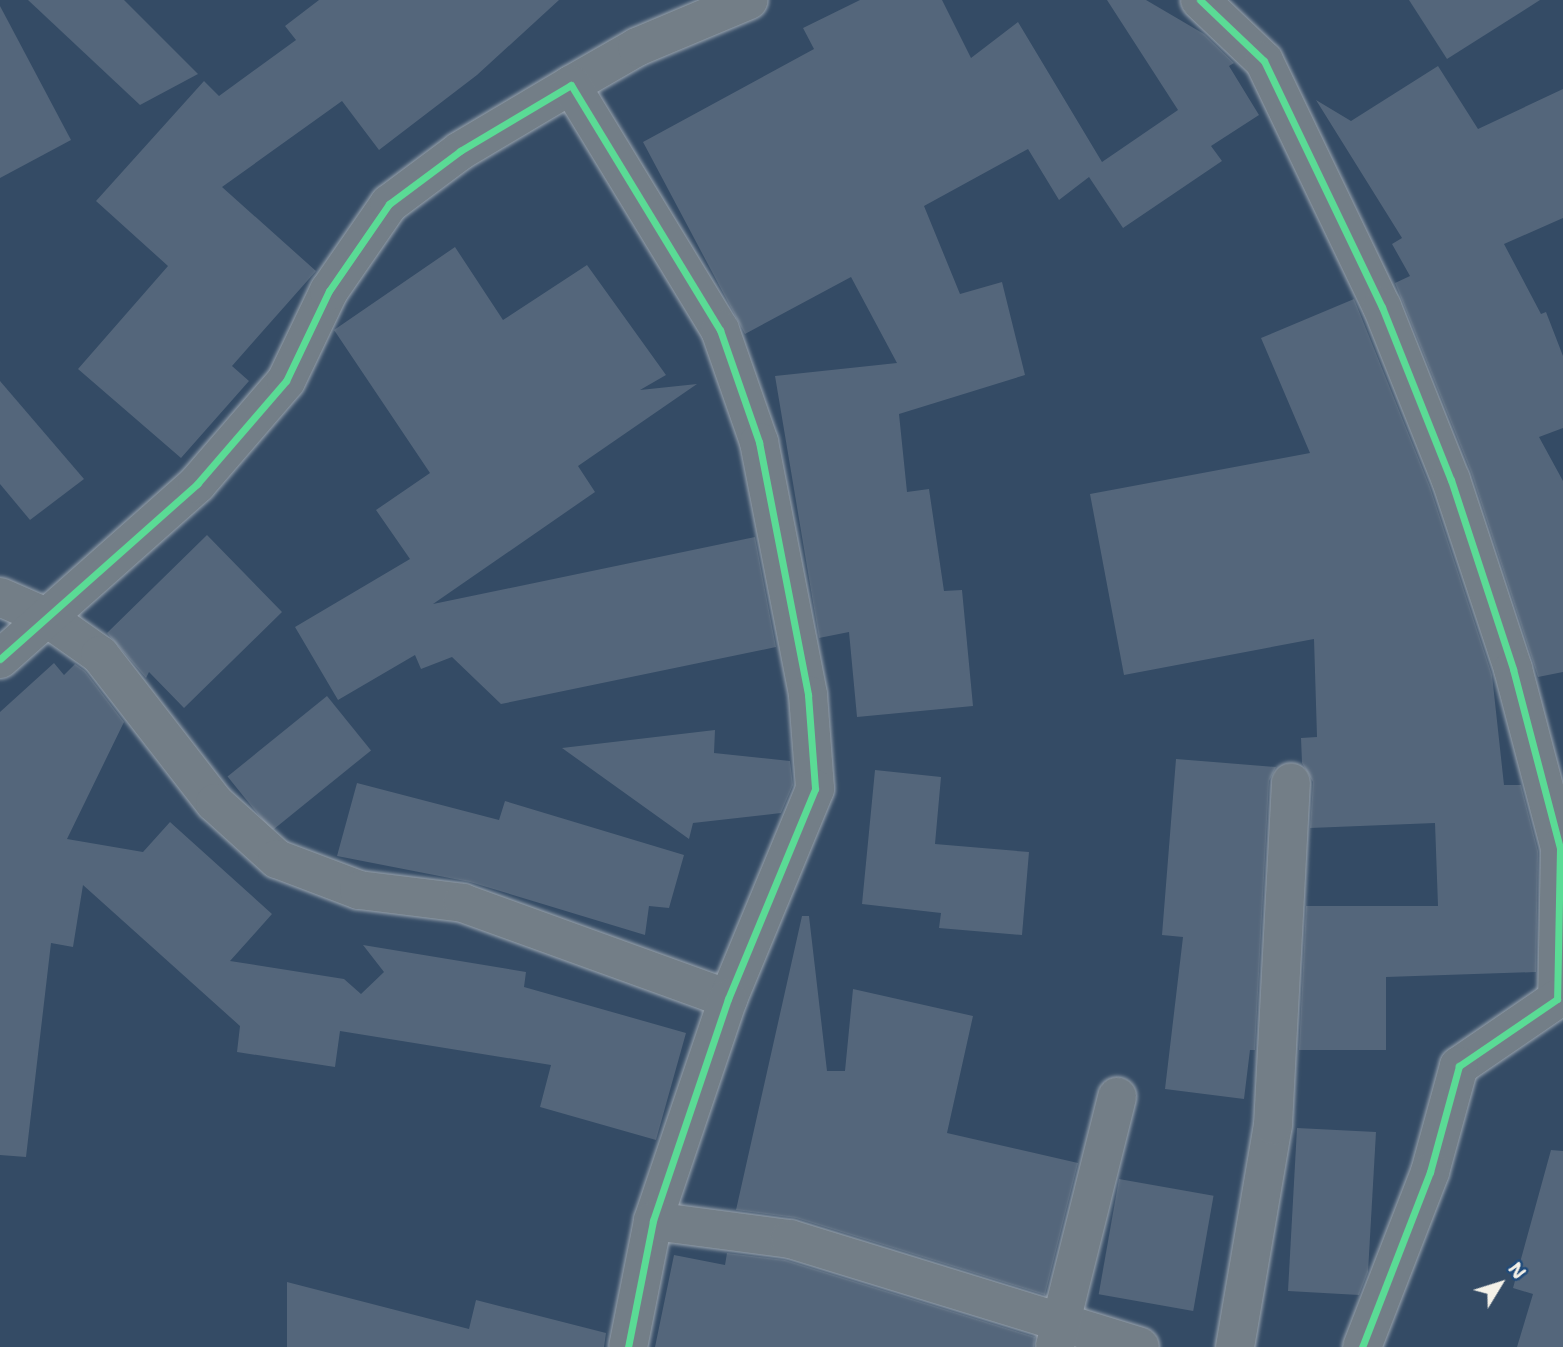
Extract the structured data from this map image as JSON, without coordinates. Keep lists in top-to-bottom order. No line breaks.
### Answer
{"north":"top right"}
